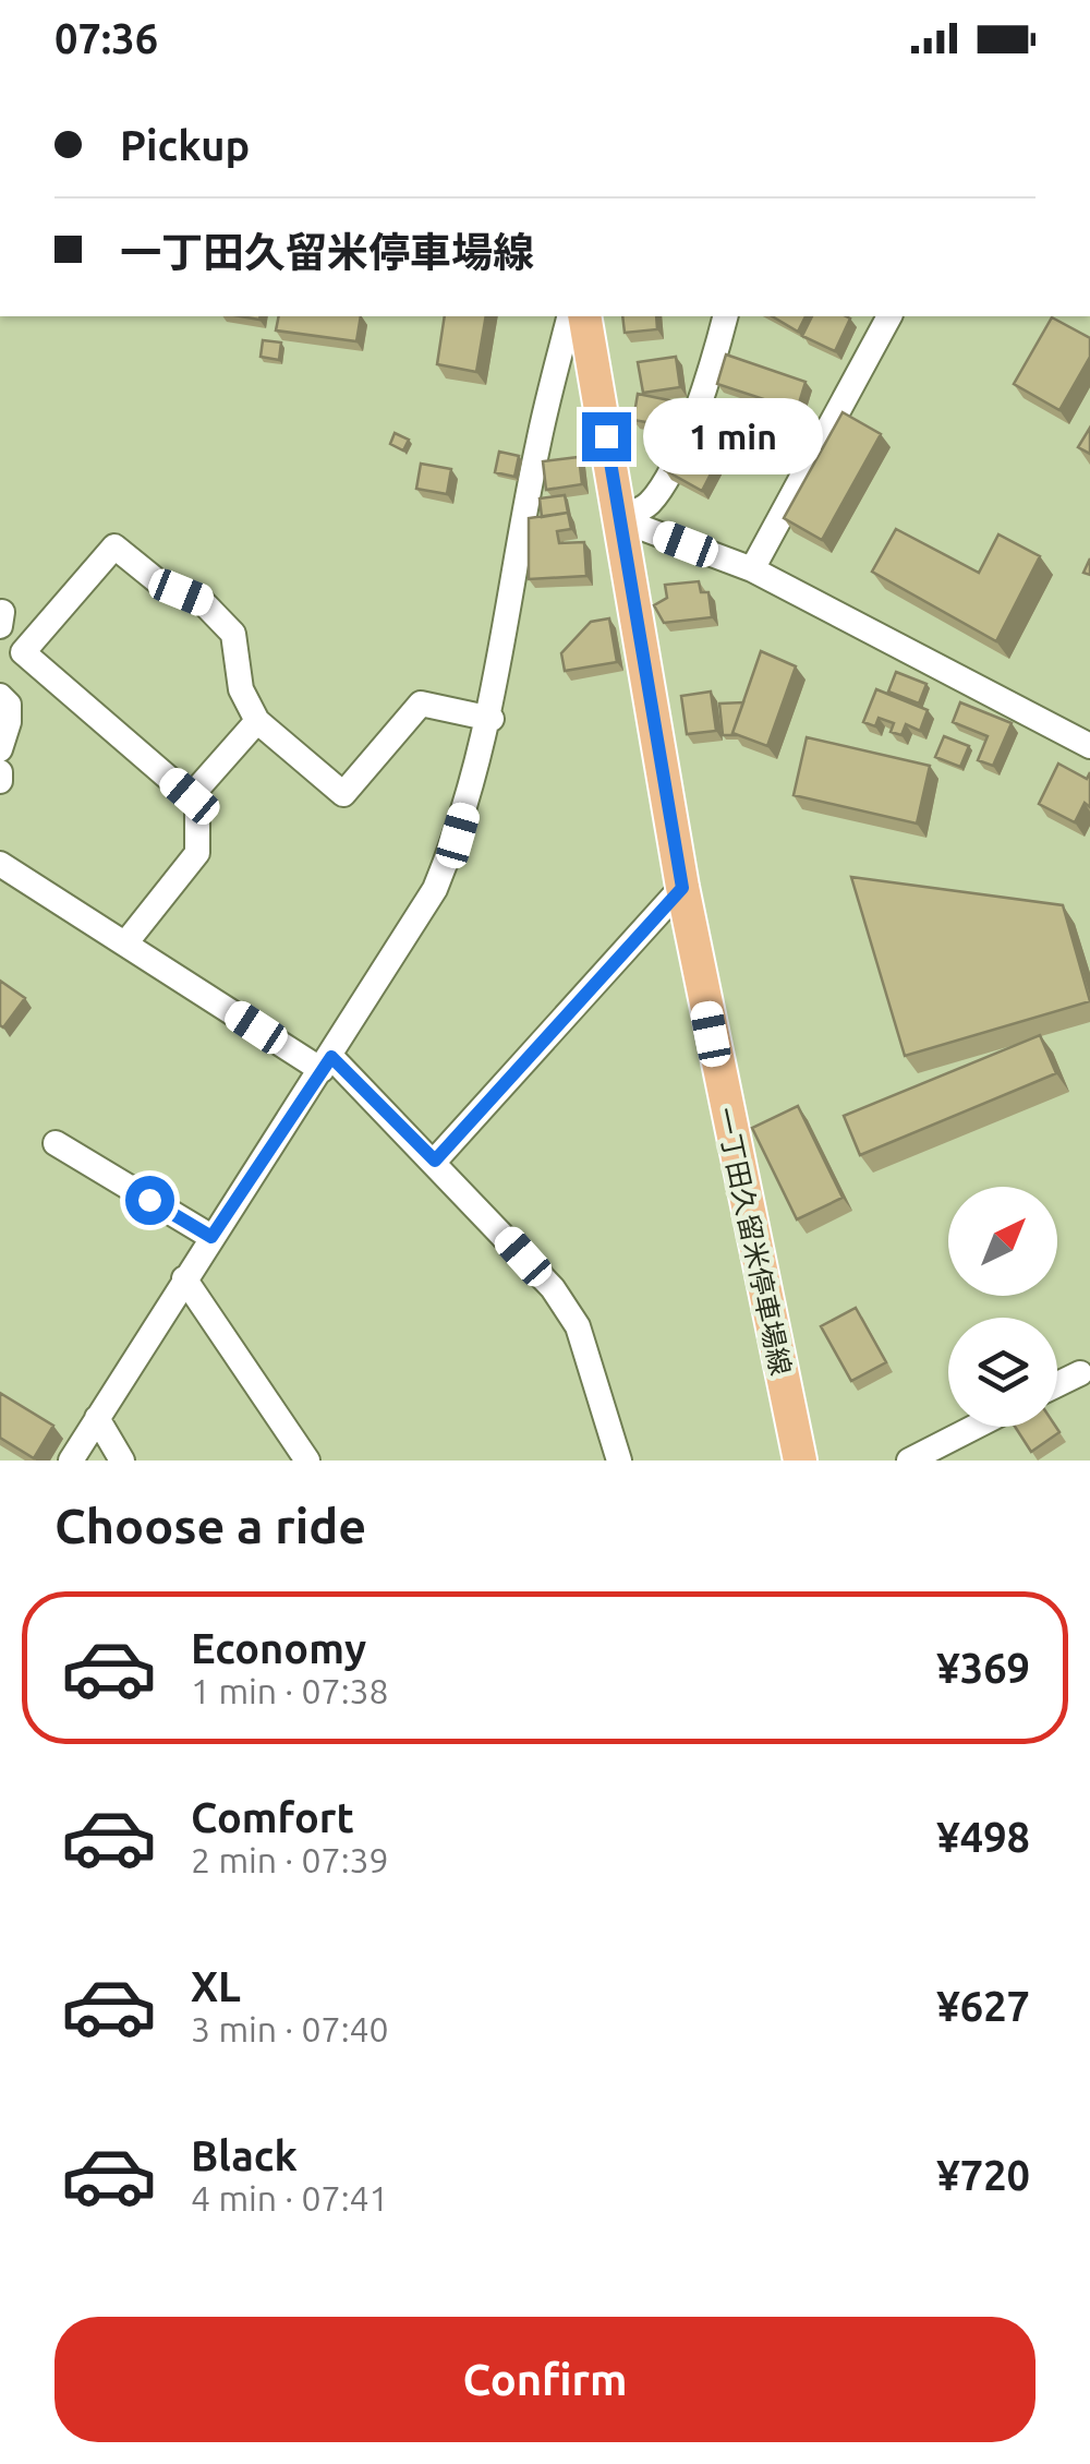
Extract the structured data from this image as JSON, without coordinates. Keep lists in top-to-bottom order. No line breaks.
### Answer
{"streets":{"main road":["一丁田久留米停車場線"]},"north":"top right","page":{"status":"07:36","banner":["Pickup","一丁田久留米停車場線"],"bubble":"1 min","heading":"Choose a ride","list":[{"name":"Economy","note":"1 min · 07:38","value":"¥369"},{"name":"Comfort","note":"2 min · 07:39","value":"¥498"},{"name":"XL","note":"3 min · 07:40","value":"¥627"},{"name":"Black","note":"4 min · 07:41","value":"¥720"}],"buttons":"Confirm"}}
